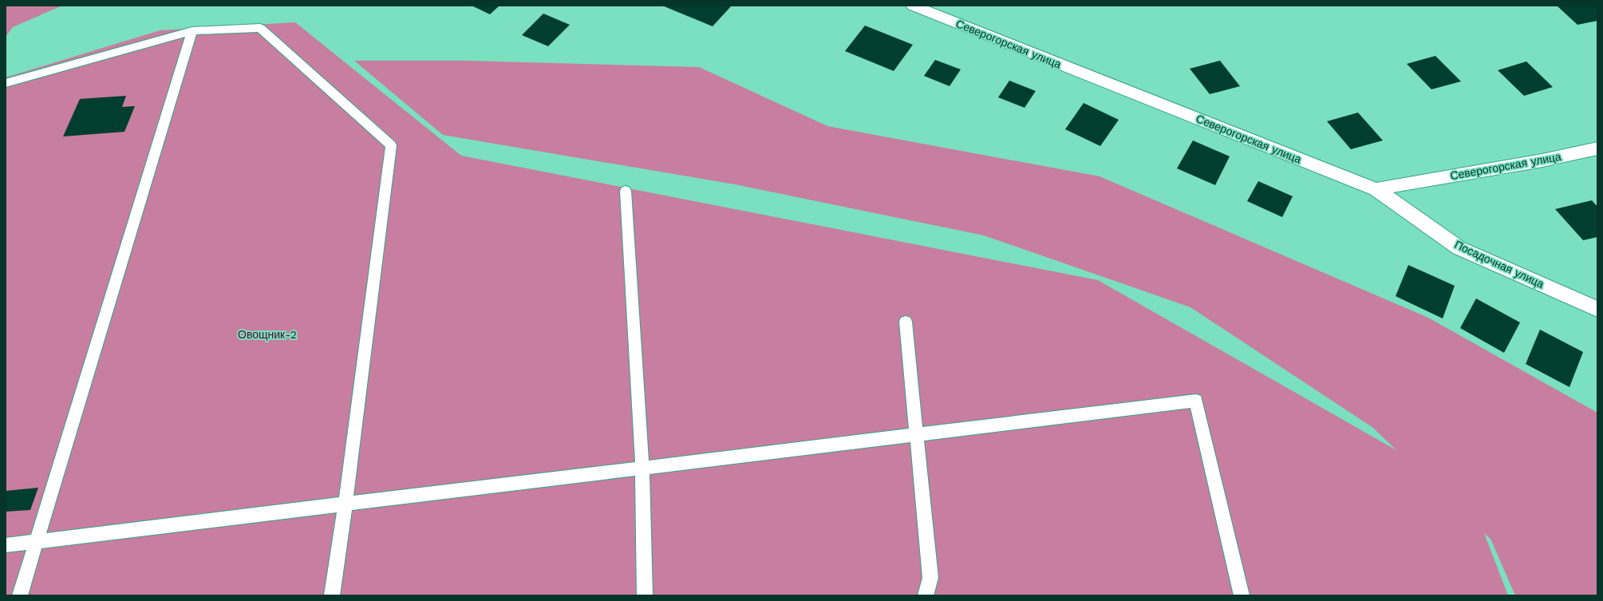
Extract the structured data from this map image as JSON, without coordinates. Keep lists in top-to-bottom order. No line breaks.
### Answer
{"streets":{"street":["Северогорская улица","Посадочная улица"]},"crossings":[["Северогорская улица","Посадочная улица"]],"parks":["Овощник-2"]}
